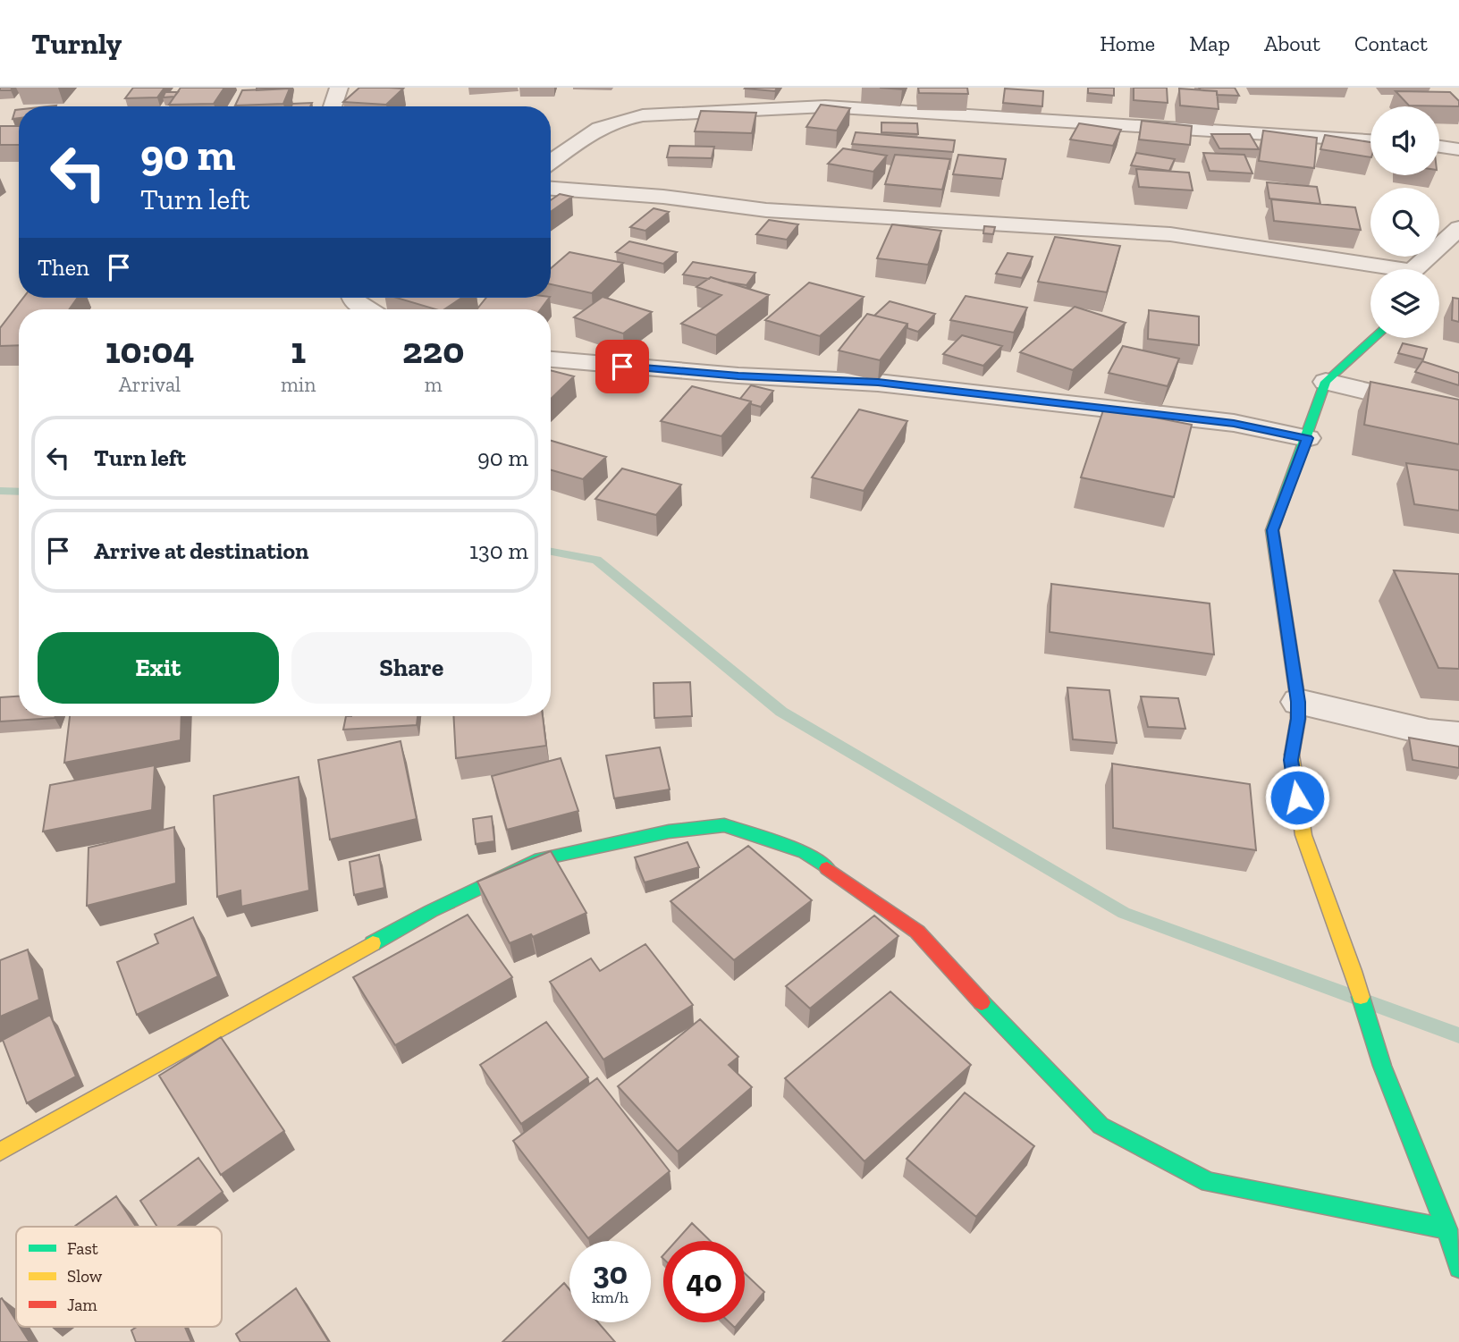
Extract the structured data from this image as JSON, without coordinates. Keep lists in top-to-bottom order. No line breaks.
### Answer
{"legend":["Fast","Slow","Jam"],"page":{"header":"Turnly","nav":["Home","Map","About","Contact"],"turn":["90 m","Turn left"],"then":"Then","eta":["10:04","Arrival","1","min","220","m"],"list":[{"name":"Turn left","value":"90 m"},{"name":"Arrive at destination","value":"130 m"}],"buttons":["Exit","Share"],"speed":"30 km/h","limit":"40"}}
